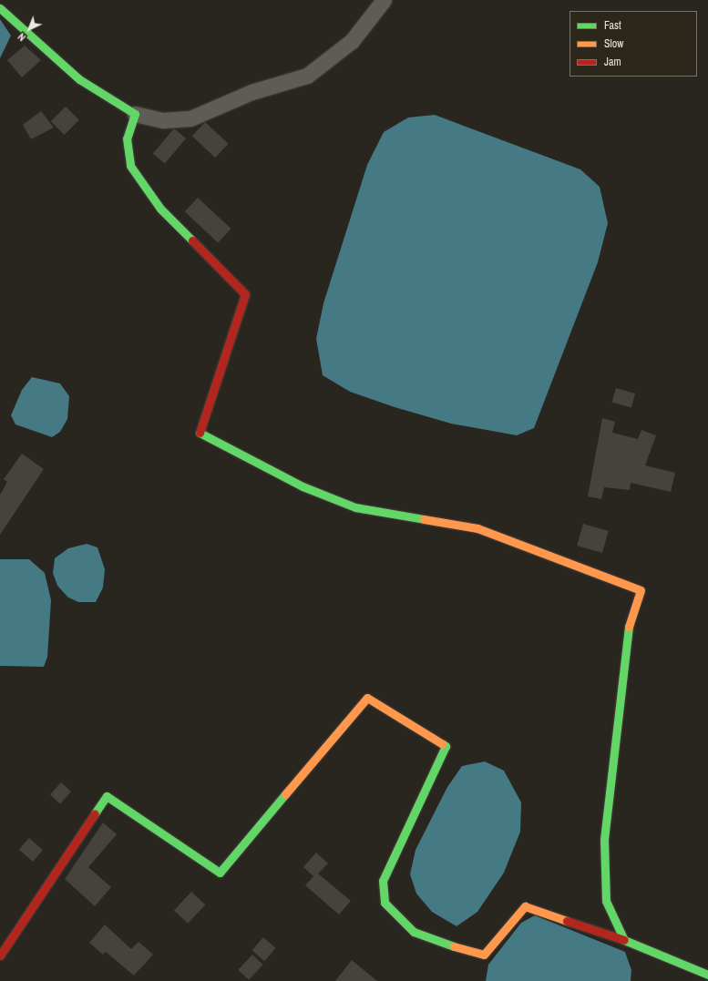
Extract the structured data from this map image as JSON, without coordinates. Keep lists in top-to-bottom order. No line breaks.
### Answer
{"legend":["Fast","Slow","Jam"],"north":"bottom left"}
